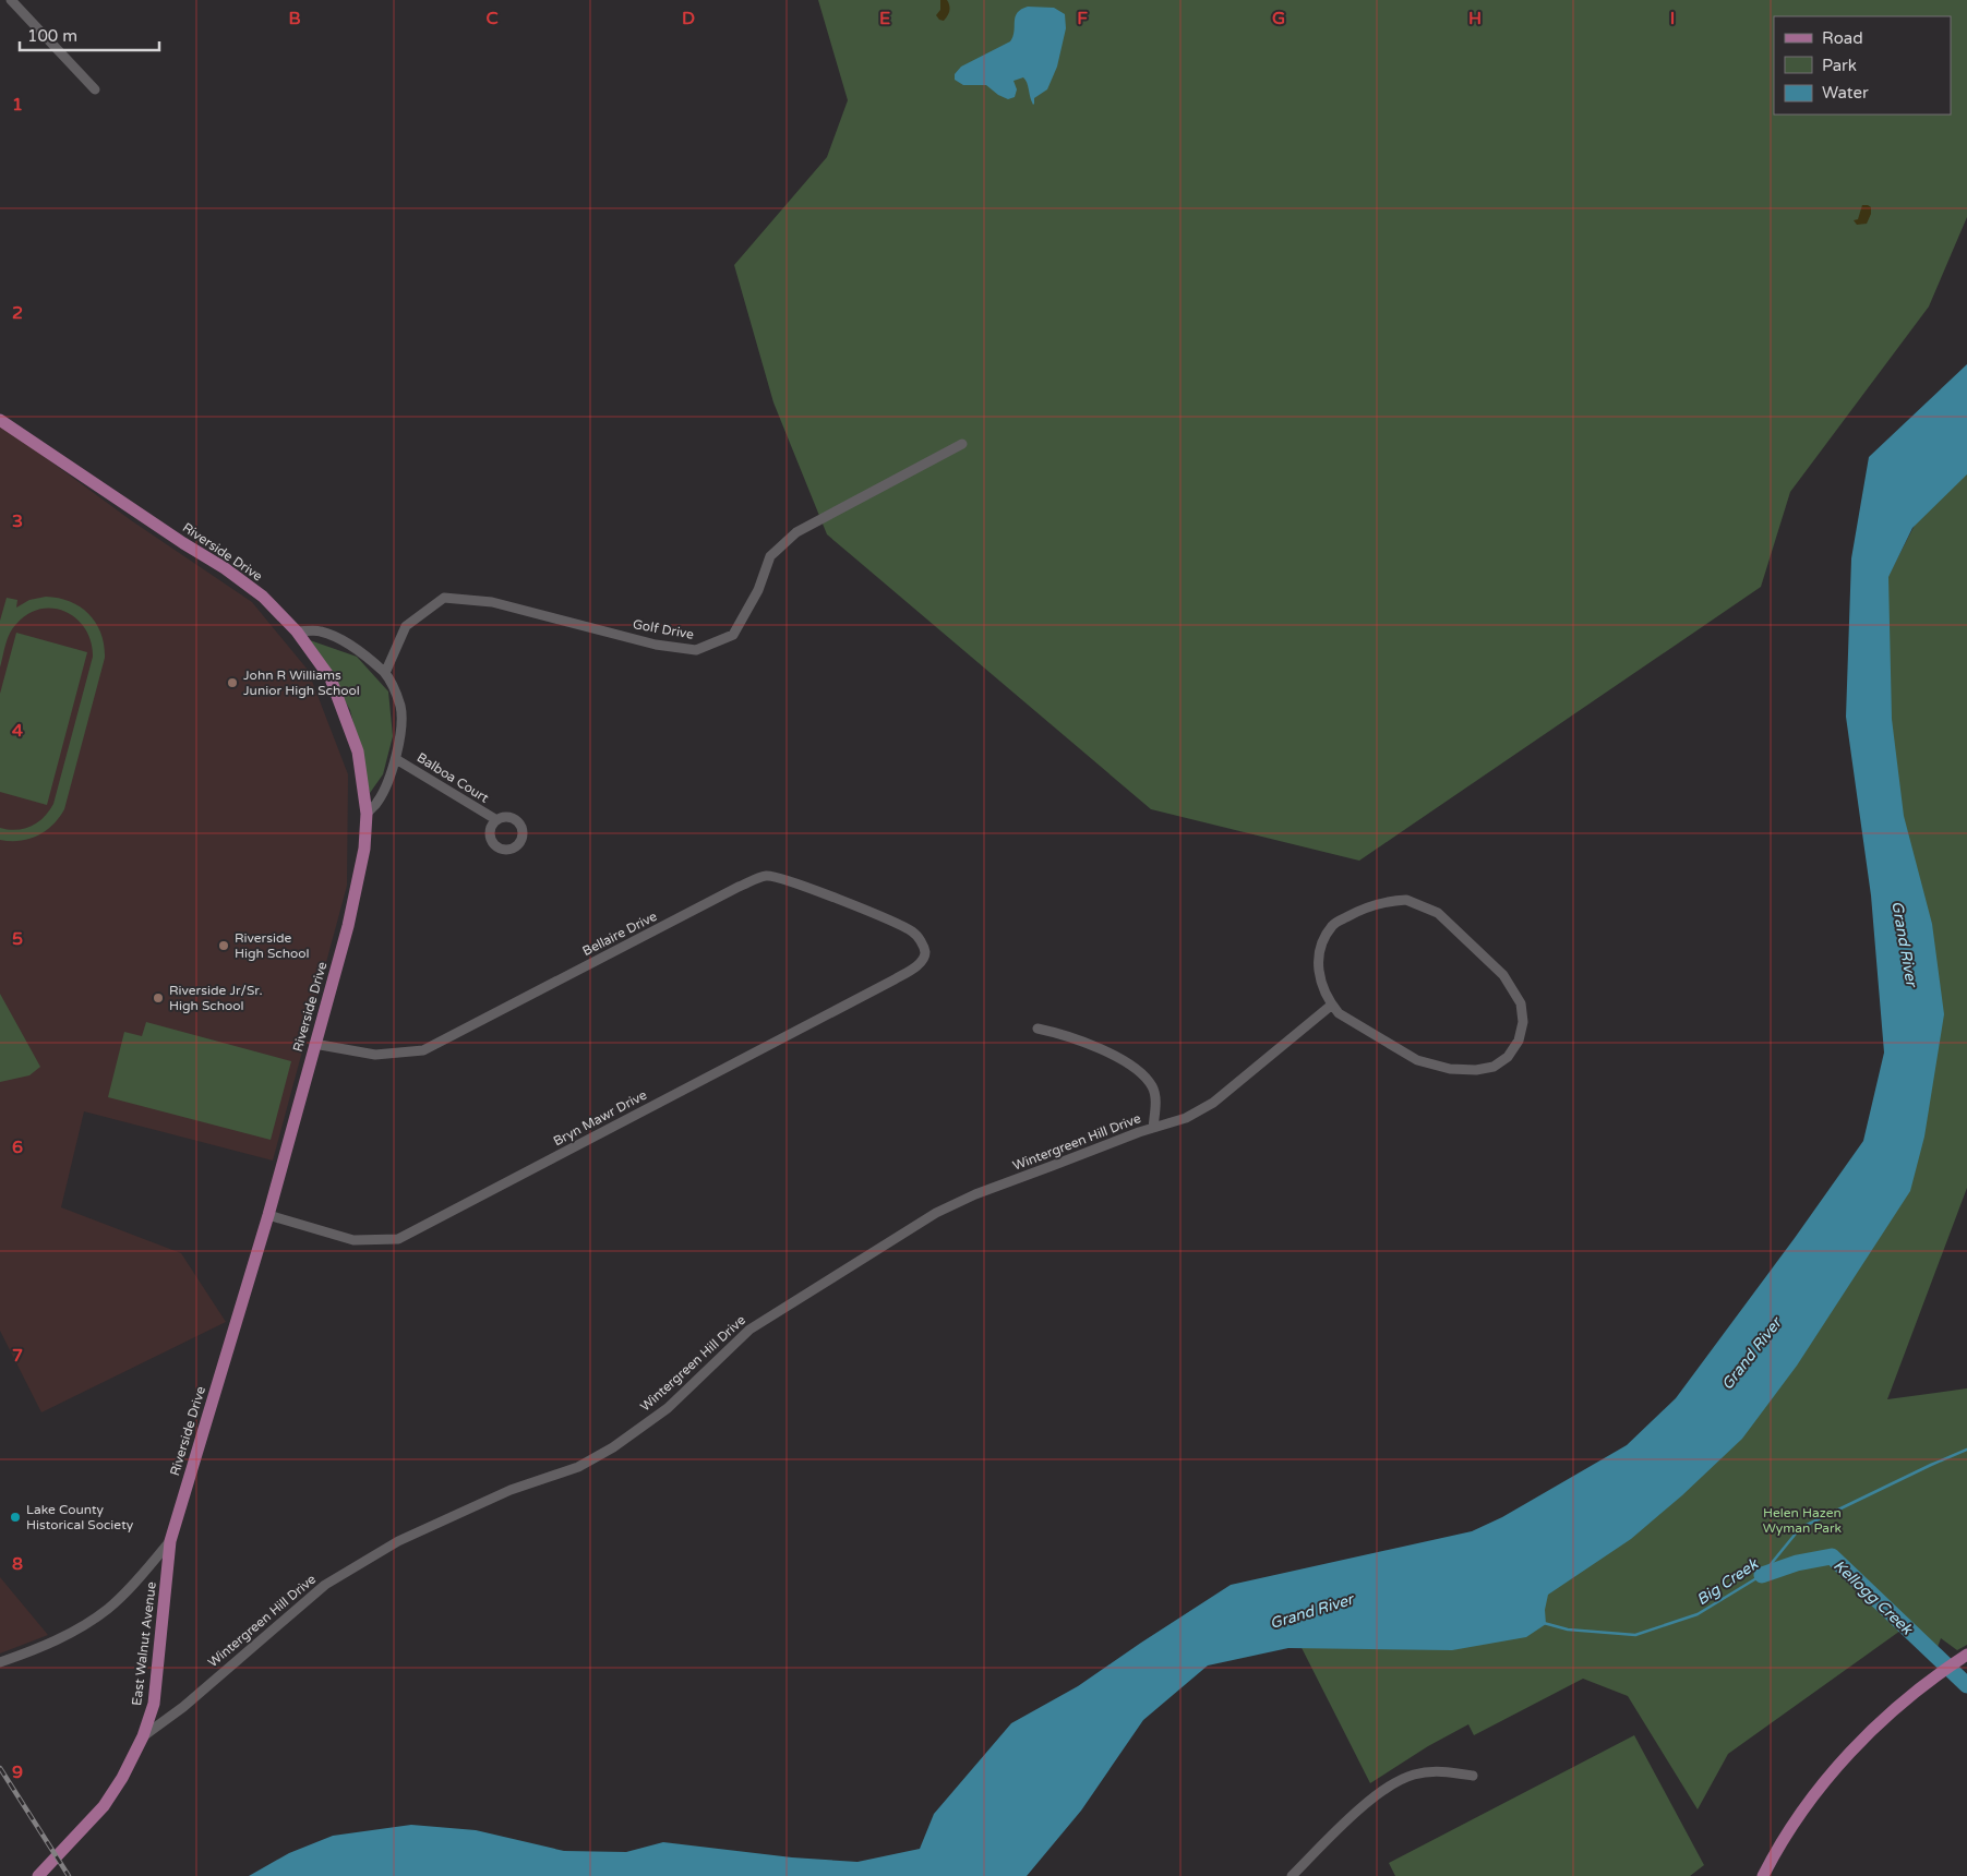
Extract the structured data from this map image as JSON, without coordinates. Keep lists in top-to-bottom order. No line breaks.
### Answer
{"streets":{"main road":["Riverside Drive","East Walnut Avenue"],"street":["Golf Drive","Balboa Court","Bellaire Drive","Bryn Mawr Drive","Wintergreen Hill Drive"]},"crossings":[["Riverside Drive","Bellaire Drive"],["Riverside Drive","Bryn Mawr Drive"],["Riverside Drive","East Walnut Avenue"],["Bellaire Drive","Bryn Mawr Drive"],["Wintergreen Hill Drive","East Walnut Avenue"]],"water":["Grand River","Big Creek","Kellogg Creek"],"parks":["Helen Hazen Wyman Park"],"places":["John R Williams Junior High School","Riverside High School","Riverside Jr/Sr. High School","Lake County Historical Society"],"legend":["Road","Park","Water"],"scale_bar":"100 m","grid":{"columns":["B","C","D","E","F","G","H","I"],"rows":["1","2","3","4","5","6","7","8","9"]}}
